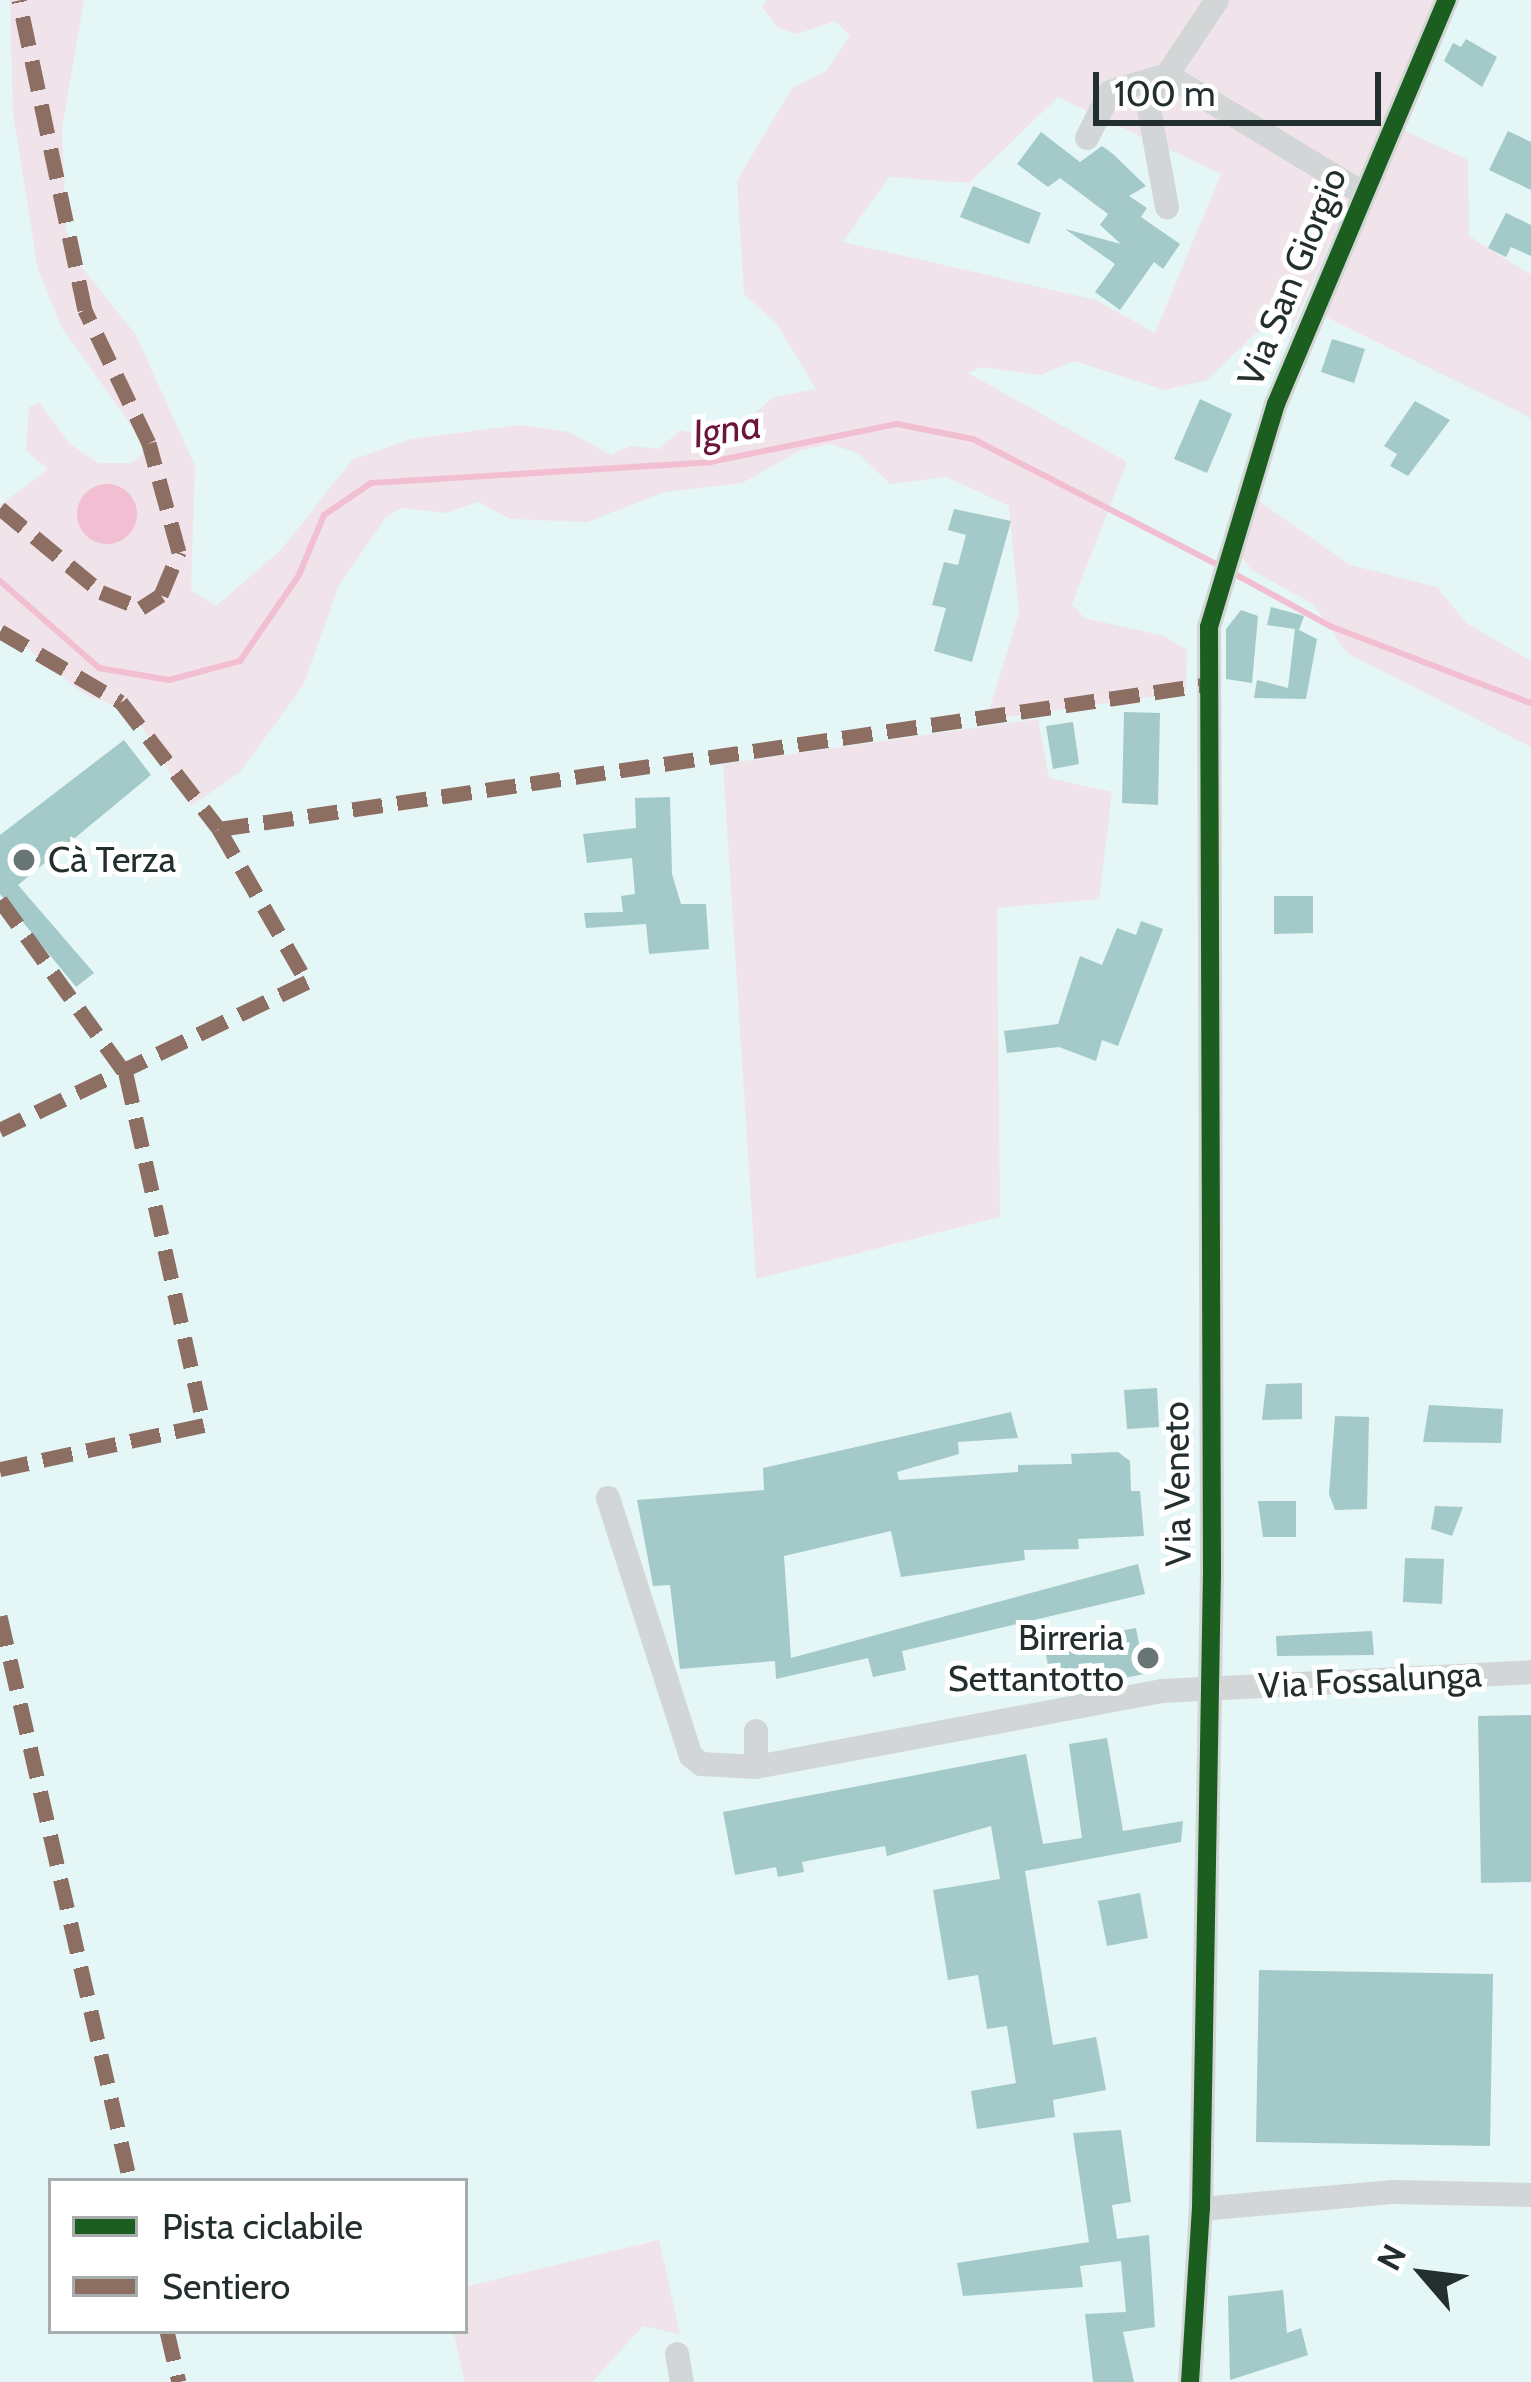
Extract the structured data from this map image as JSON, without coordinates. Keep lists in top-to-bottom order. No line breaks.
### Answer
{"streets":{"street":["Via San Giorgio","Via Veneto","Via Fossalunga"]},"crossings":[["Via San Giorgio","Via Veneto"],["Via Veneto","Via Fossalunga"]],"water":["Igna"],"places":["Cà Terza","Birreria Settantotto"],"legend":["Pista ciclabile","Sentiero"],"scale_bar":"100 m","north":"top left"}
